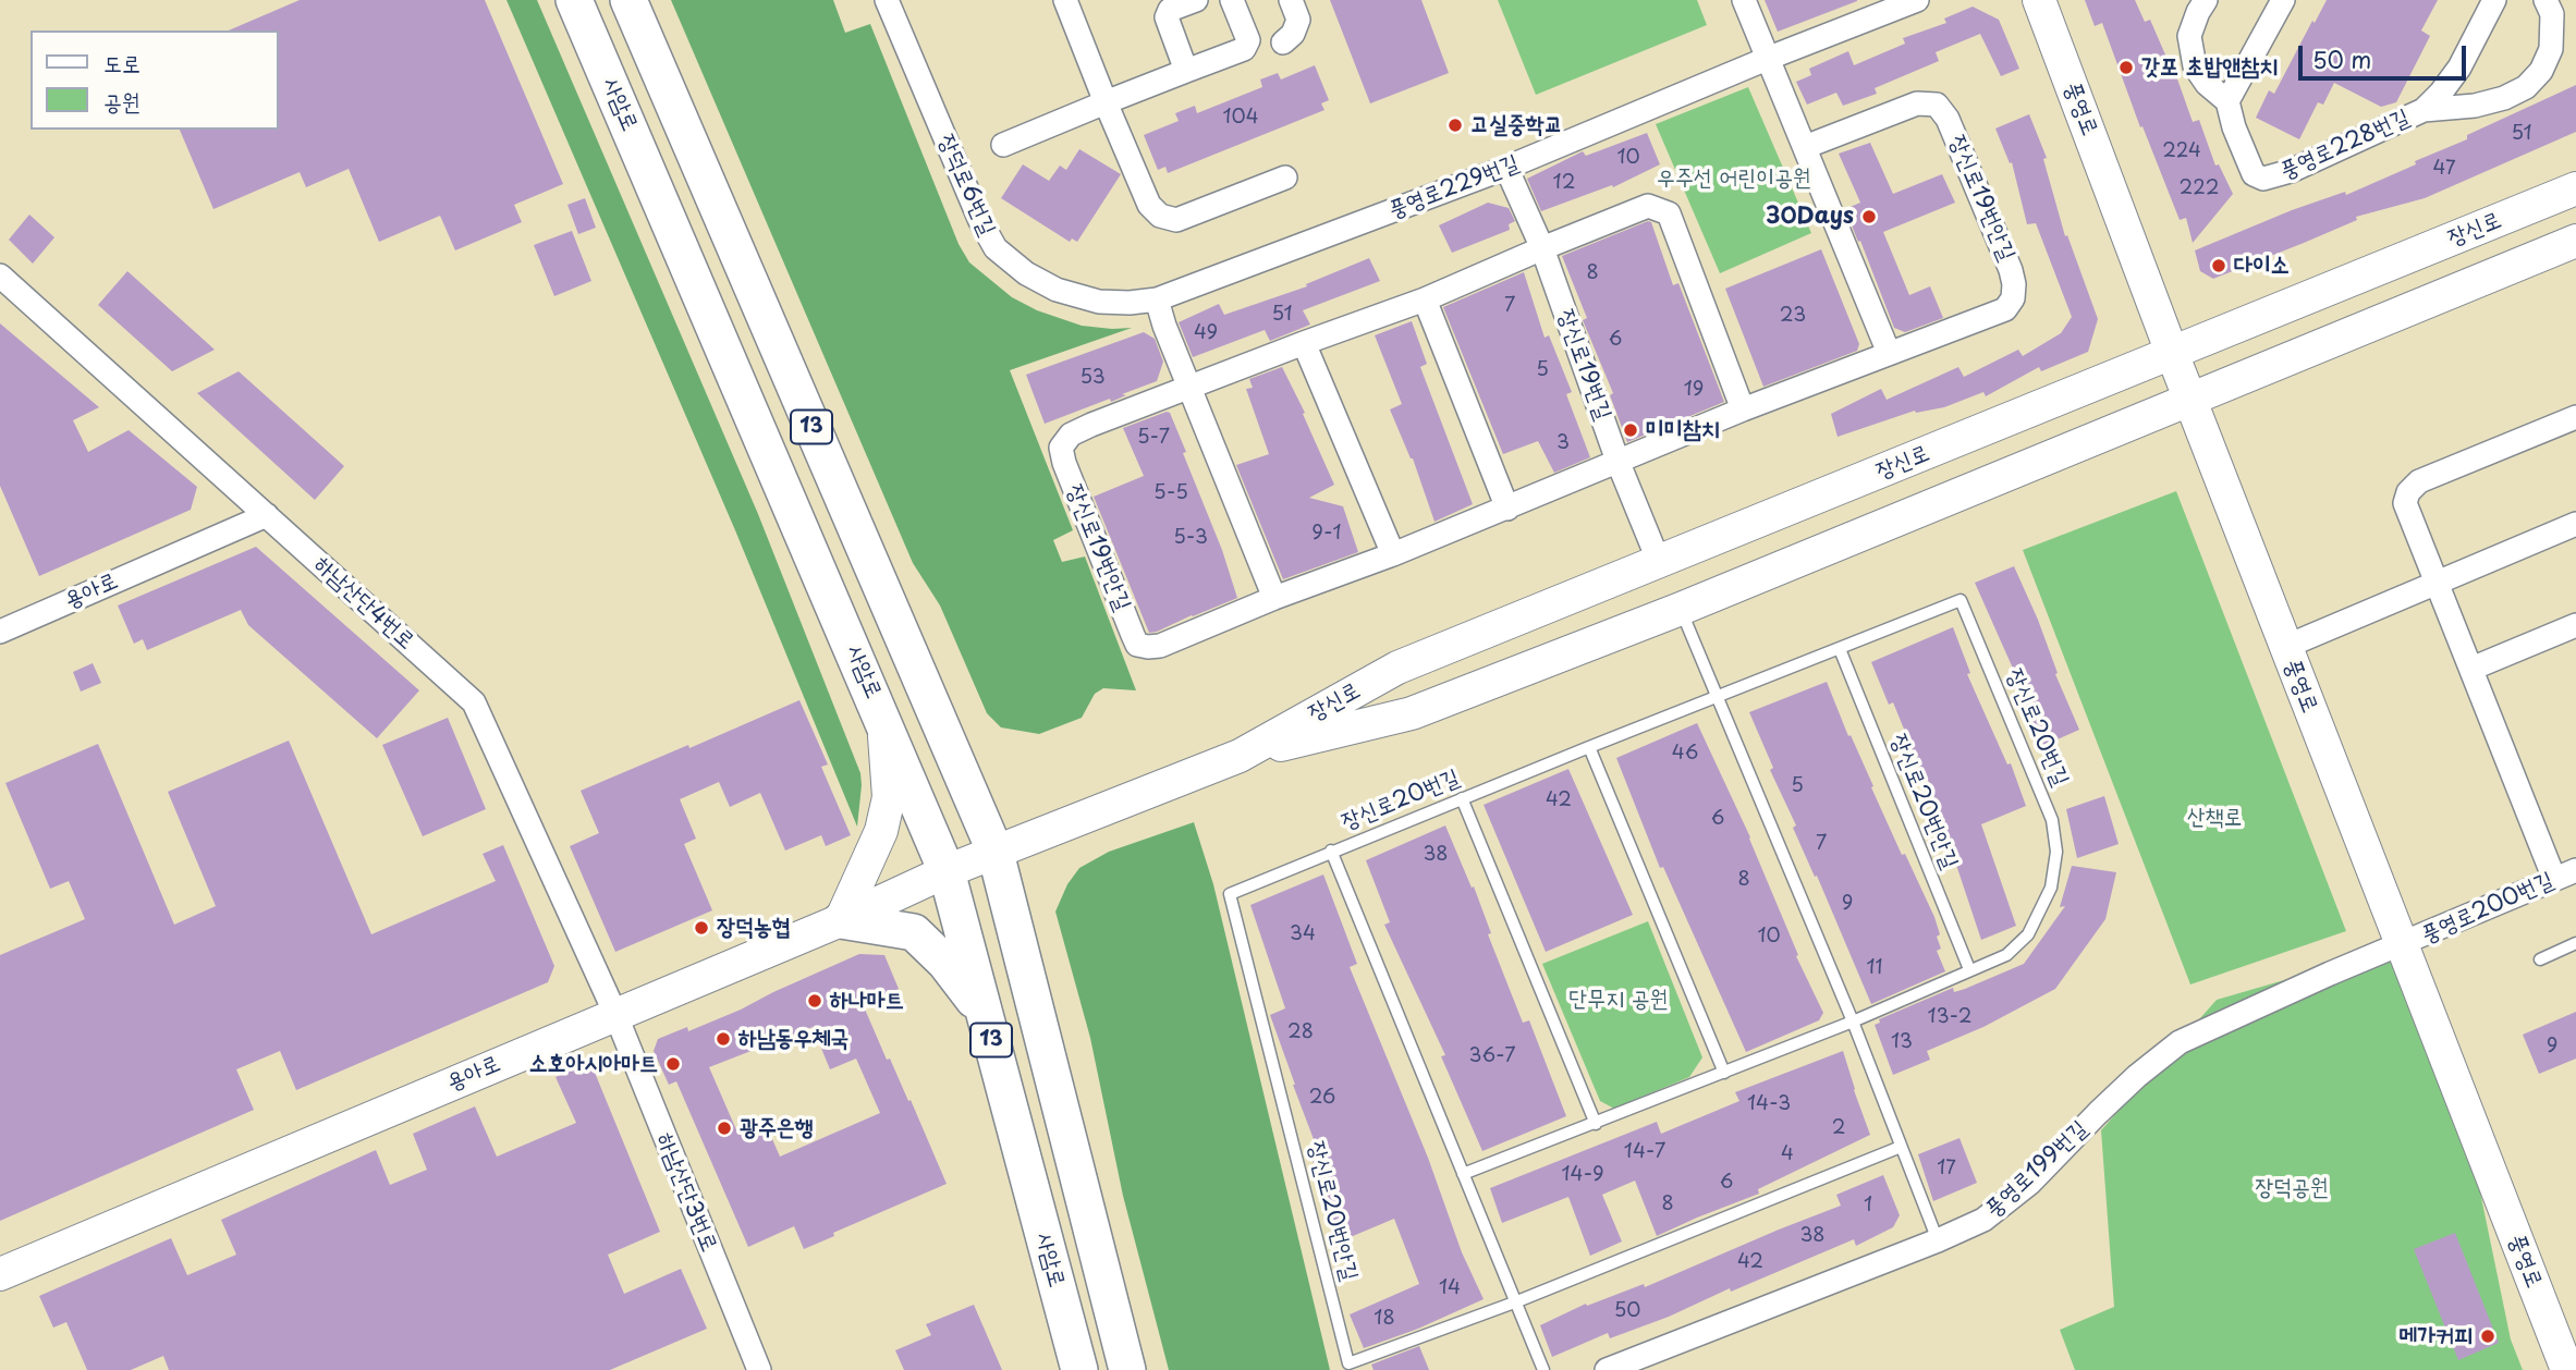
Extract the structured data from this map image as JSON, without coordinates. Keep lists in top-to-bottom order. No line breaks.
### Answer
{"streets":{"main road":["사암로","풍영로","장신로","13","용아로"],"street":["풍영로228번길","장덕로6번길","풍영로229번길","장신로19번안길","장신로19번길","하남산단4번로","풍영로200번길","풍영로199번길","하남산단3번로"],"lane":["장신로20번길","장신로20번안길"]},"crossings":[["사암로","장신로"],["사암로","용아로"],["풍영로","장신로"],["풍영로","풍영로200번길"],["풍영로","풍영로199번길"],["장덕로6번길","풍영로229번길"],["풍영로229번길","장신로19번길"],["장신로19번안길","장신로19번길"],["장신로","장신로19번길"],["장신로","용아로"],["용아로","하남산단4번로"],["용아로","하남산단3번로"],["하남산단4번로","하남산단3번로"],["장신로20번길","장신로20번안길"],["풍영로200번길","풍영로199번길"]],"parks":["우주선 어린이공원","산책로","단무지 공원","장덕공원"],"places":["갓포 초밥앤참치","고실중학교","30Days","다이소","미미참치","장덕농협","하나마트","하남동우체국","소호아시아마트","광주은행","메가커피"],"house_numbers":["104","51","224","10","47","12","222","8","7","51","23","49","6","5","53","19","5-7","3","5-5","9-1","5-3","46","5","42","6","7","38","8","9","34","10","11","13-2","28","13","9","36-7","26","14-3","2","14-7","4","17","14-9","6","8","1","38","42","14","50","18"],"legend":["도로","공원"],"scale_bar":"50 m"}
